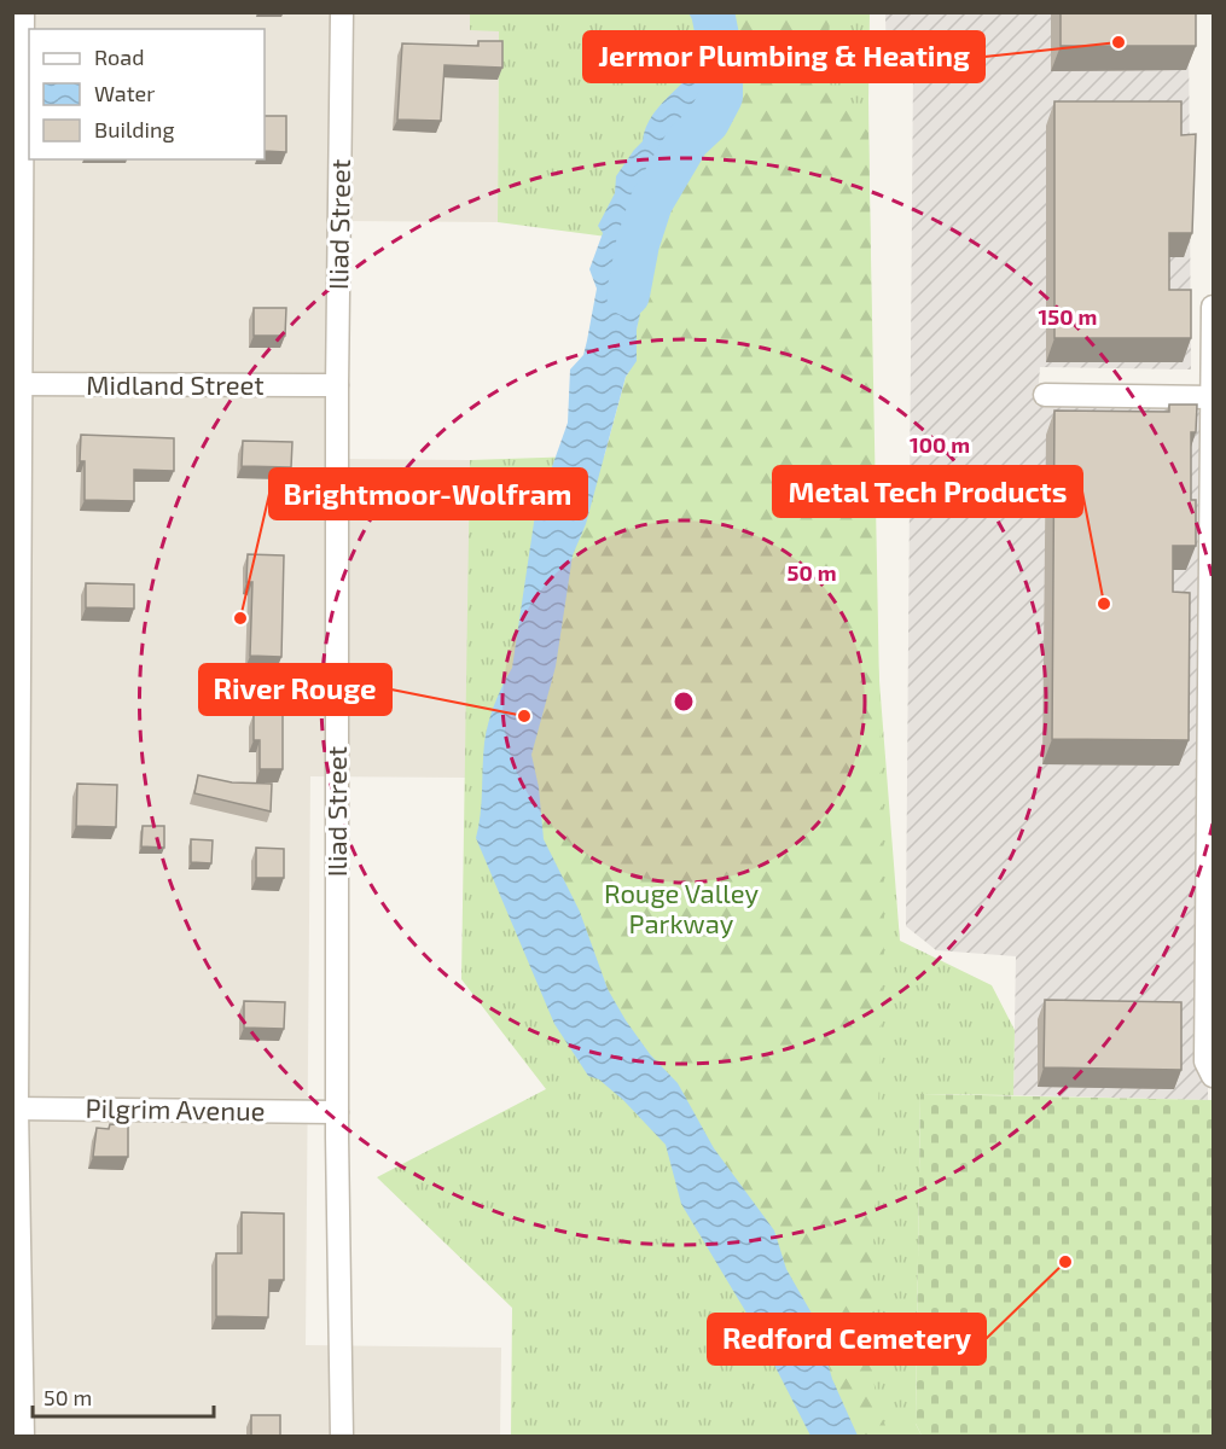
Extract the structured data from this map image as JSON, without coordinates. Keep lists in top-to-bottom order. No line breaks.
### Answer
{"streets":{"street":["Iliad Street","Midland Street","Pilgrim Avenue"]},"crossings":[["Iliad Street","Midland Street"],["Iliad Street","Pilgrim Avenue"]],"parks":["Rouge Valley Parkway"],"places":["Jermor Plumbing & Heating","Metal Tech Products","Brightmoor-Wolfram","River Rouge","Redford Cemetery"],"legend":["Road","Water","Building"],"scale_bar":"50 m","rings":["150 m","100 m","50 m"]}
